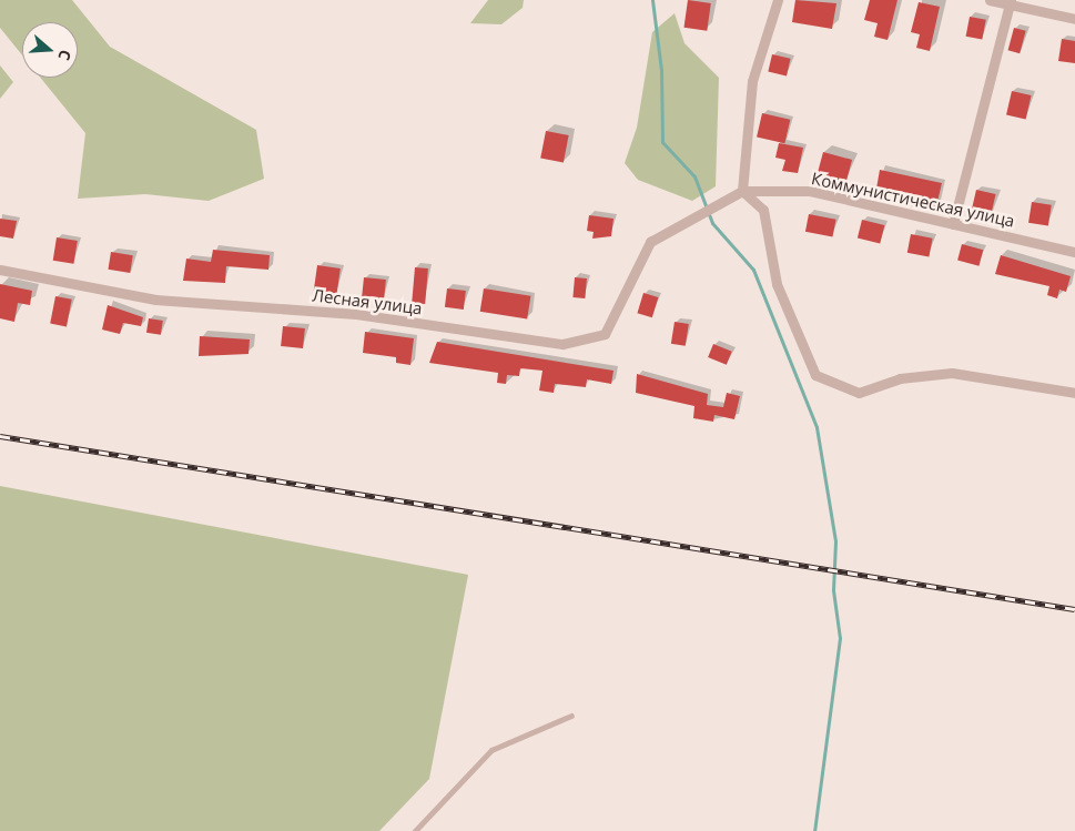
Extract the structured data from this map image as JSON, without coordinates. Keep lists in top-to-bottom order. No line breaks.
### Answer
{"streets":{"street":["Коммунистическая улица","Лесная улица"]},"crossings":[["Коммунистическая улица","Лесная улица"]],"north":"right"}
